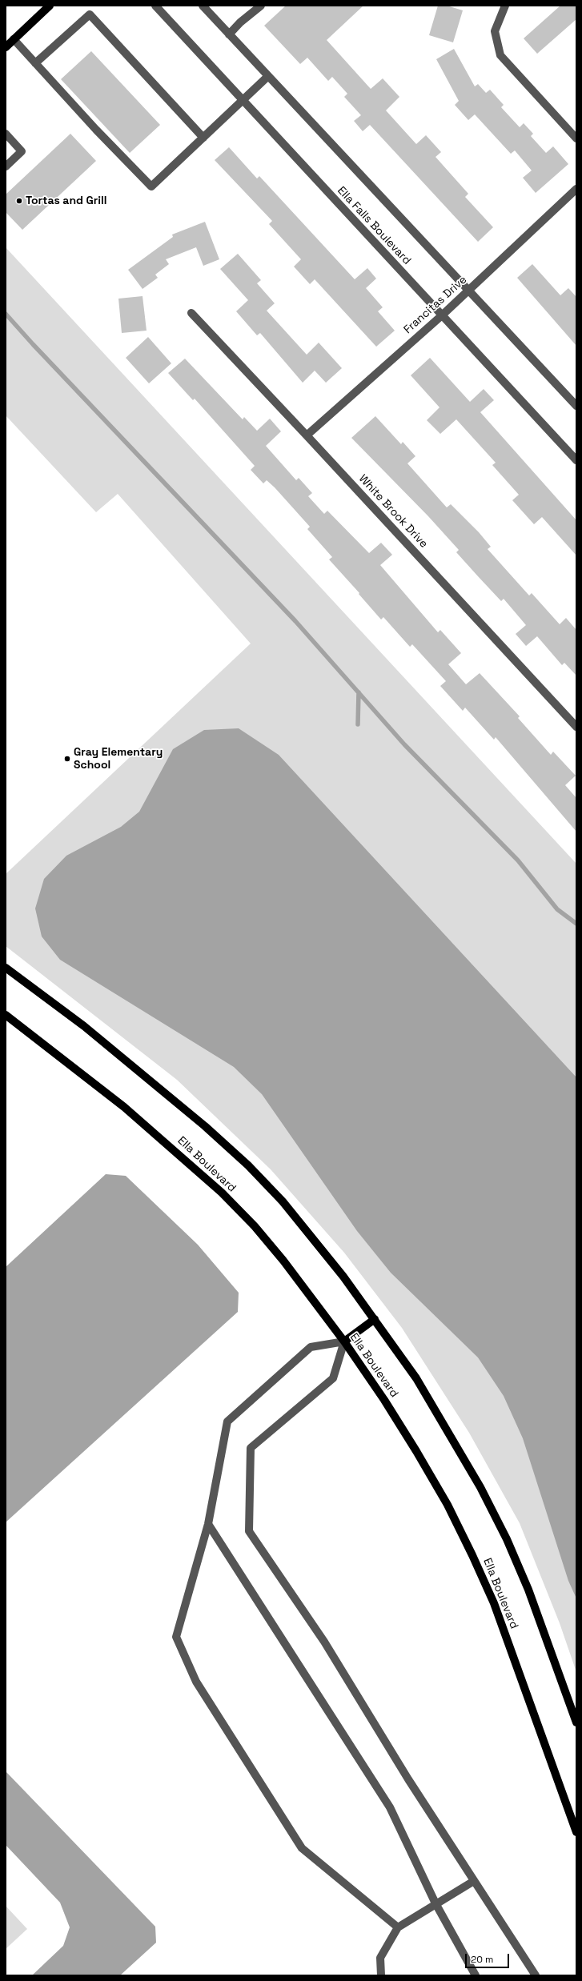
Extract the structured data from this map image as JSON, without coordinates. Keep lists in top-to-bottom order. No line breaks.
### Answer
{"streets":{"main road":["Ella Boulevard"],"street":["Ella Falls Boulevard","Francitas Drive","White Brook Drive"]},"crossings":[["Ella Falls Boulevard","Francitas Drive"],["Francitas Drive","White Brook Drive"]],"places":["Tortas and Grill","Gray Elementary School"],"scale_bar":"20 m"}
